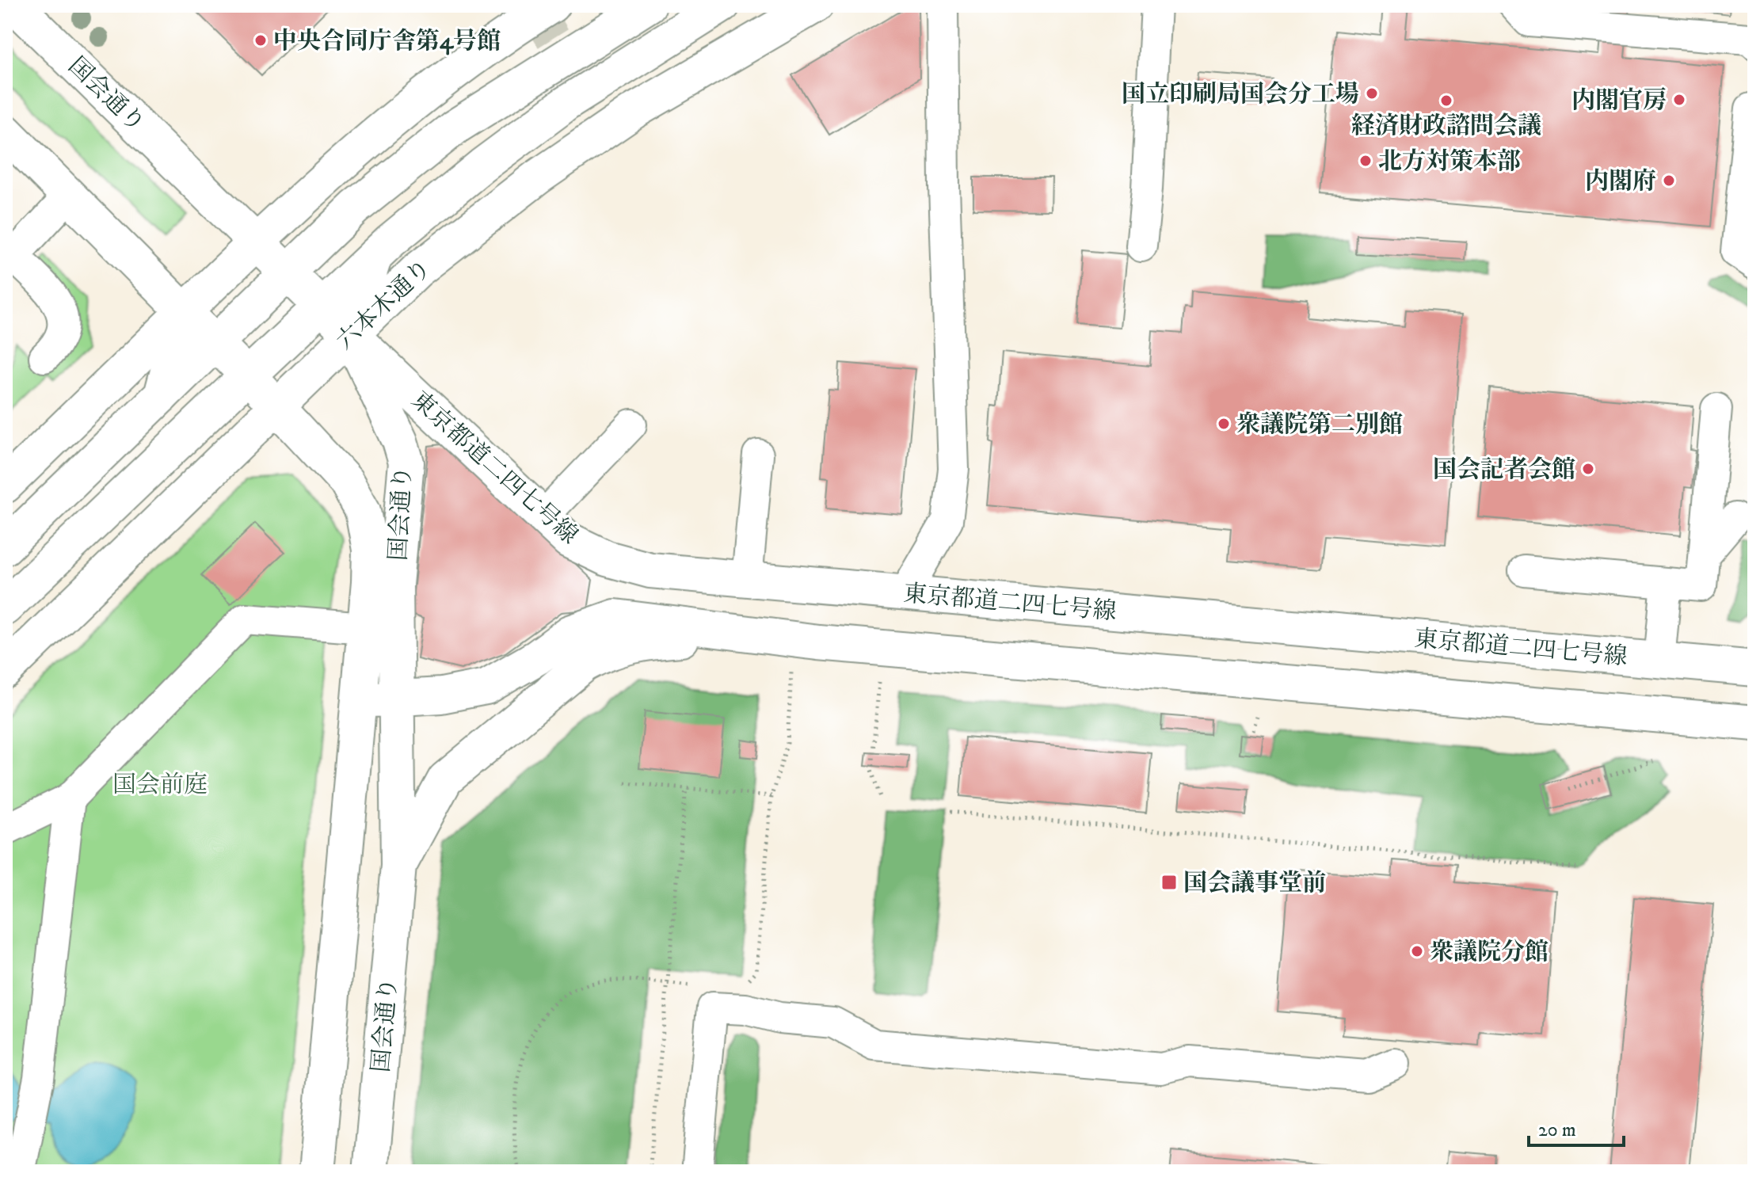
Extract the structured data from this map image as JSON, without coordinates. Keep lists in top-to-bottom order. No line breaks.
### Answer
{"streets":{"main road":["国会通り","六本木通り","東京都道二四七号線"]},"crossings":[["国会通り","六本木通り"],["国会通り","東京都道二四七号線"],["六本木通り","東京都道二四七号線"]],"parks":["国会前庭"],"places":{"other":["中央合同庁舎第4号館","国立印刷局国会分工場","内閣官房","経済財政諮問会議","北方対策本部","内閣府","衆議院第二別館","国会記者会館","衆議院分館"],"transit":["国会議事堂前"]},"scale_bar":"20 m"}
